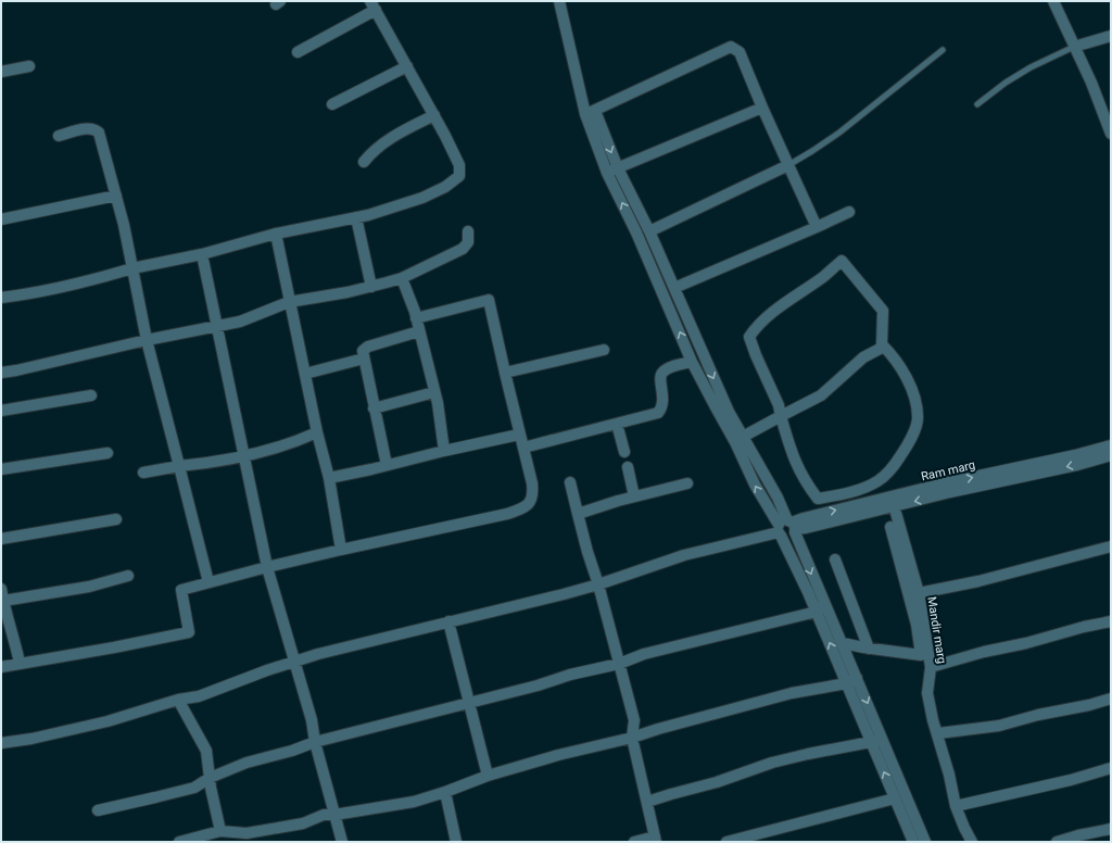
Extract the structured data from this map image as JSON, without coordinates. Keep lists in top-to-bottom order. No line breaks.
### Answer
{"streets":{"street":["Ram marg","Mandir marg"]},"crossings":[["Ram marg","Mandir marg"]]}
